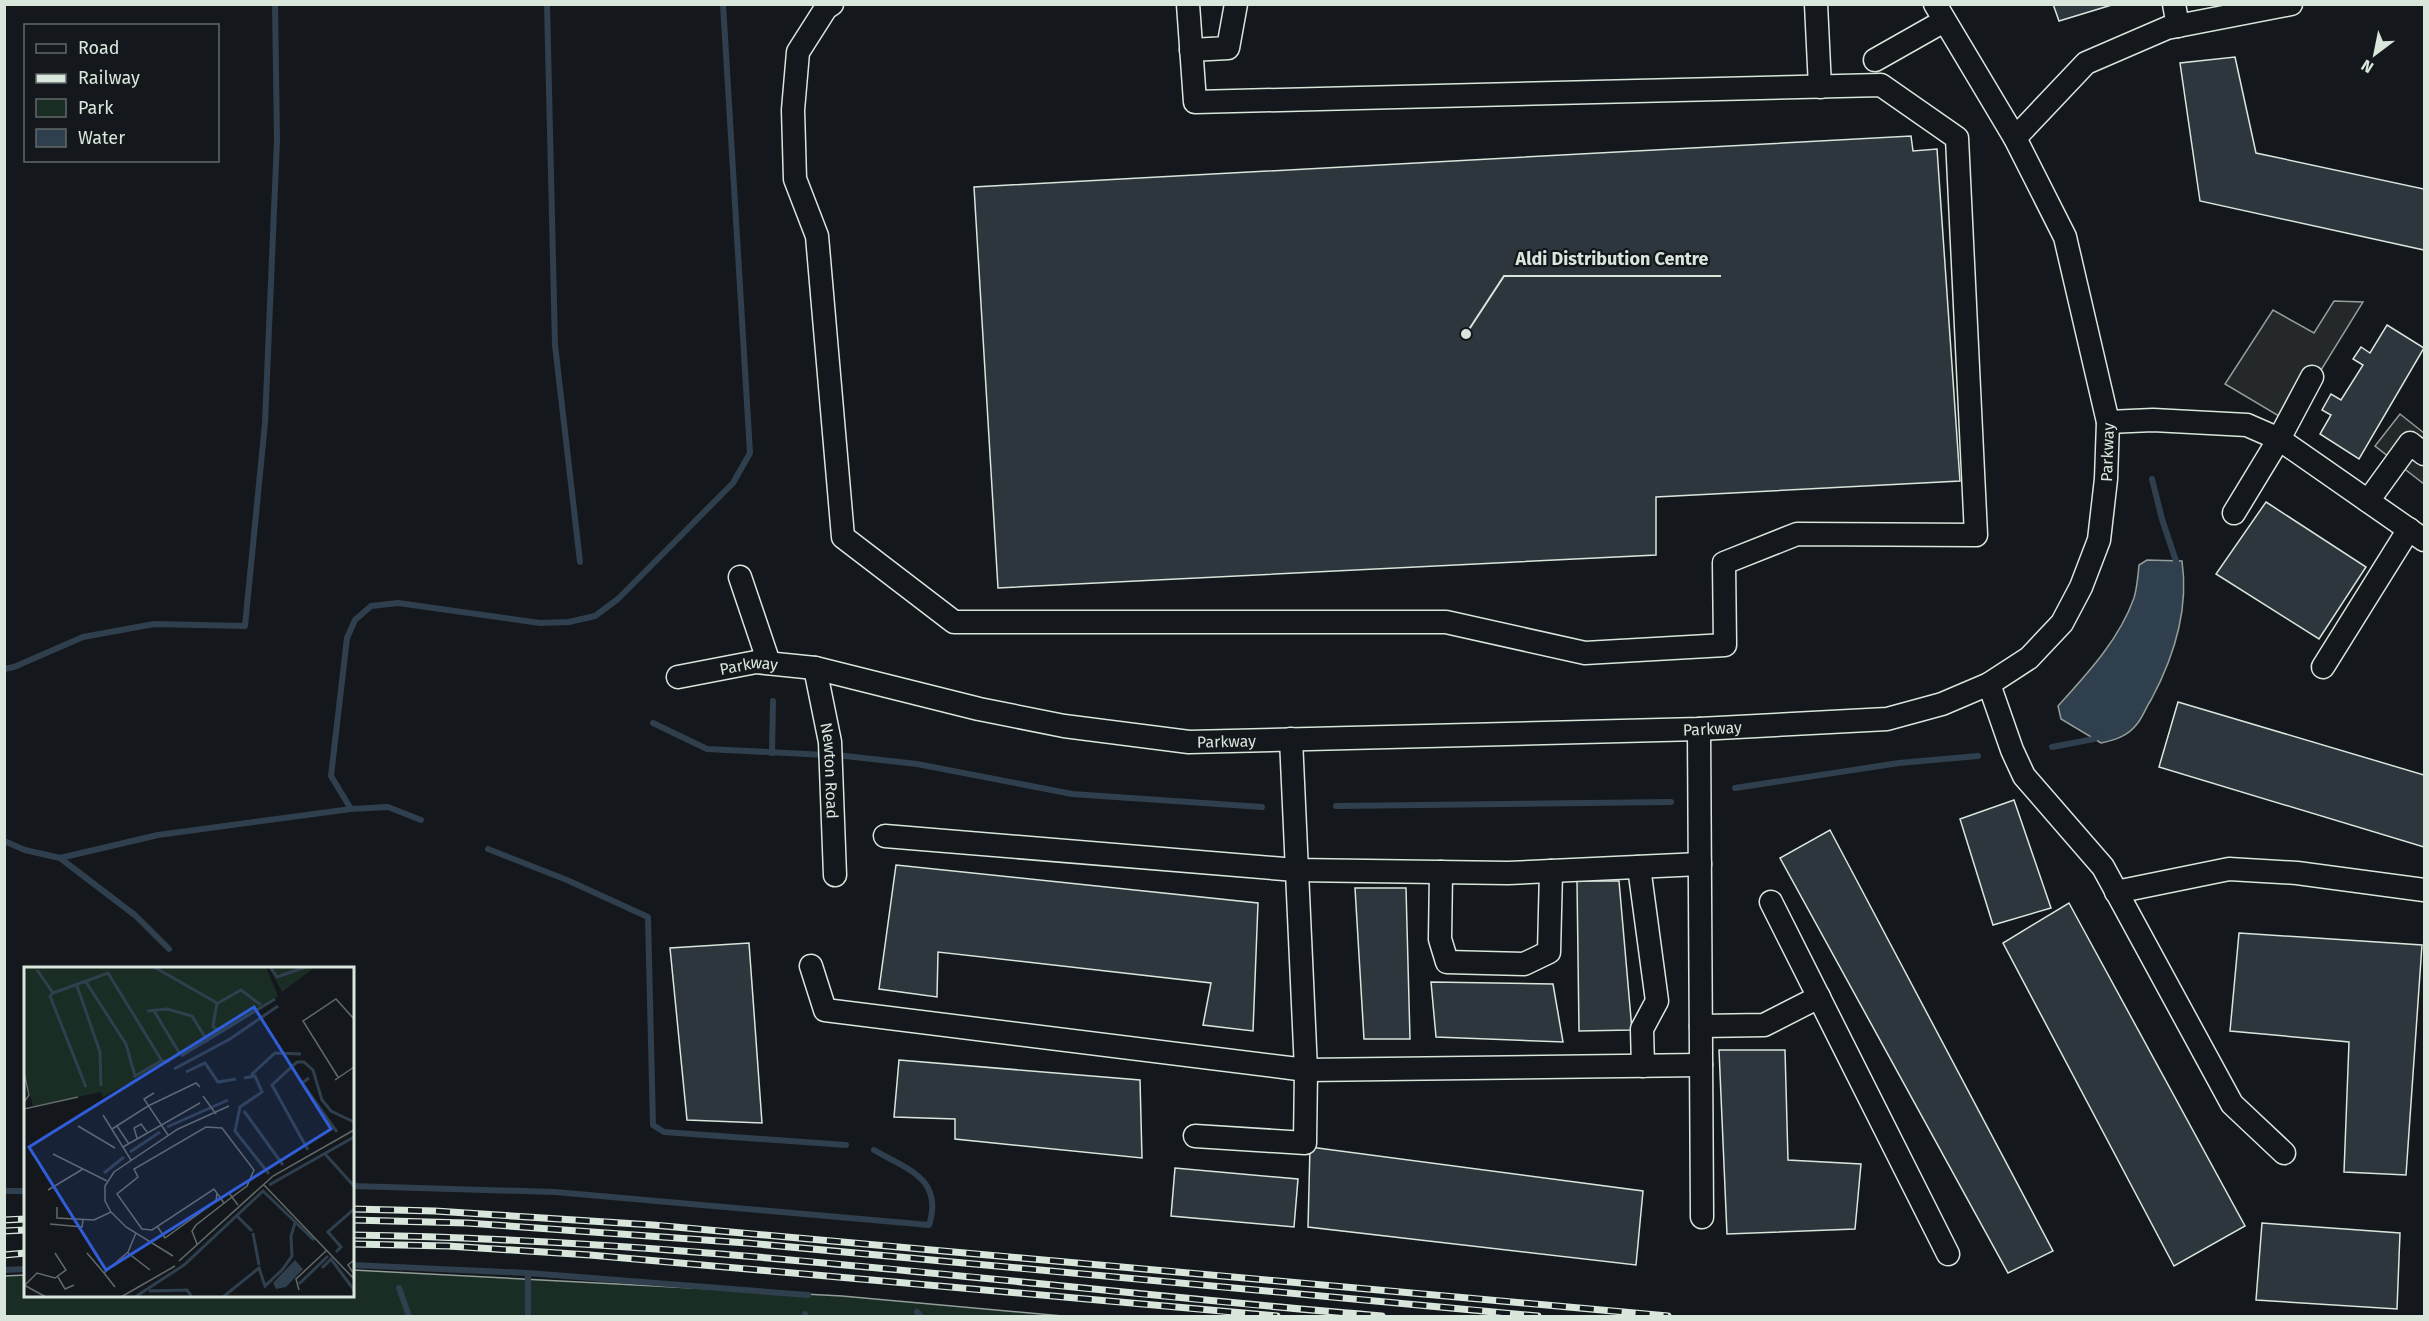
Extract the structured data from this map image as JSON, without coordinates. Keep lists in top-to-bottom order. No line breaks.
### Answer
{"streets":{"street":["Parkway","Newton Road"]},"crossings":[["Parkway","Newton Road"]],"places":["Aldi Distribution Centre"],"legend":["Road","Railway","Park","Water"],"north":"bottom left"}
